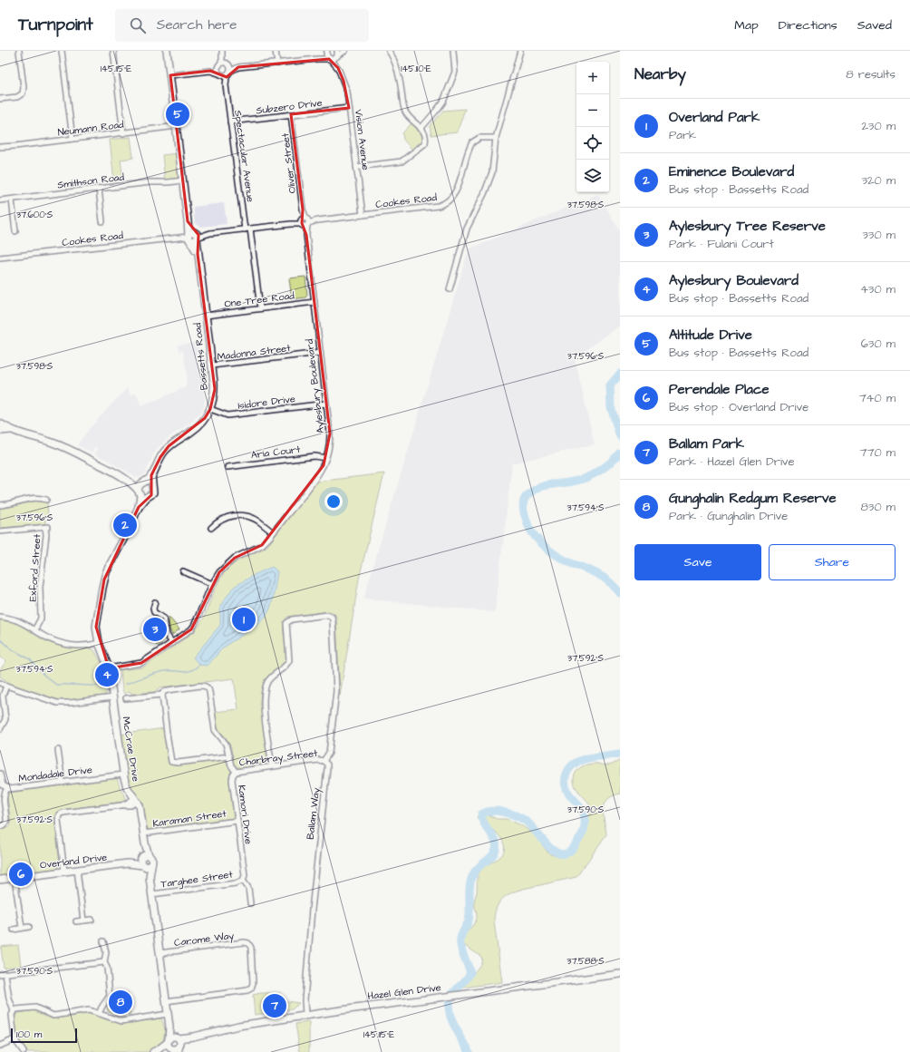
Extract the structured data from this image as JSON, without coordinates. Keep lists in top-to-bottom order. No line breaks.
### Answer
{"streets":{"street":["Subzero Drive","Neumann Road","Vision Avenue","Spectacular Avenue","Oliver Street","Smithson Road","Cookes Road","One Tree Road","Madonna Street","Bassetts Road","Aylesbury Boulevard","Isidore Drive","Aria Court","Exford Street","McCrae Drive","Charbray Street","Mondadale Drive","Ballam Way","Kamori Drive","Karaman Street","Overland Drive","Targhee Street","Carome Way","Hazel Glen Drive"]},"crossings":[["Subzero Drive","Vision Avenue"],["Subzero Drive","Spectacular Avenue"],["Subzero Drive","Oliver Street"],["Neumann Road","Bassetts Road"],["Vision Avenue","Cookes Road"],["Spectacular Avenue","Cookes Road"],["Oliver Street","Cookes Road"],["Oliver Street","Aylesbury Boulevard"],["Smithson Road","Bassetts Road"],["Cookes Road","Bassetts Road"],["Cookes Road","Aylesbury Boulevard"],["One Tree Road","Bassetts Road"],["One Tree Road","Aylesbury Boulevard"],["Madonna Street","Bassetts Road"],["Madonna Street","Aylesbury Boulevard"],["Bassetts Road","Aylesbury Boulevard"],["Bassetts Road","Isidore Drive"],["Bassetts Road","McCrae Drive"],["Aylesbury Boulevard","Isidore Drive"],["Aylesbury Boulevard","Aria Court"],["McCrae Drive","Mondadale Drive"],["McCrae Drive","Karaman Street"],["McCrae Drive","Overland Drive"],["Charbray Street","Ballam Way"],["Charbray Street","Kamori Drive"],["Ballam Way","Hazel Glen Drive"],["Kamori Drive","Karaman Street"],["Kamori Drive","Targhee Street"]],"scale_bar":"100 m","page":{"header":"Turnpoint","search":"Search here","nav":["Map","Directions","Saved"],"heading":["Nearby","8 results"],"map_buttons":["+","−"],"list":[{"mark":"1","name":"Overland Park","note":"Park","value":"230 m"},{"mark":"2","name":"Eminence Boulevard","note":"Bus stop · Bassetts Road","value":"320 m"},{"mark":"3","name":"Aylesbury Tree Reserve","note":"Park · Fulani Court","value":"330 m"},{"mark":"4","name":"Aylesbury Boulevard","note":"Bus stop · Bassetts Road","value":"430 m"},{"mark":"5","name":"Altitude Drive","note":"Bus stop · Bassetts Road","value":"630 m"},{"mark":"6","name":"Perendale Place","note":"Bus stop · Overland Drive","value":"740 m"},{"mark":"7","name":"Ballam Park","note":"Park · Hazel Glen Drive","value":"770 m"},{"mark":"8","name":"Gunghalin Redgum Reserve","note":"Park · Gunghalin Drive","value":"830 m"}],"pins":["5","2","1","3","4","6","8","7"],"buttons":["Save","Share"],"scale":"100 m"},"coordinates":["145.115°E","145.110°E","37.598°S","37.600°S","37.596°S","37.594°S","37.592°S","37.590°S","37.588°S"]}
